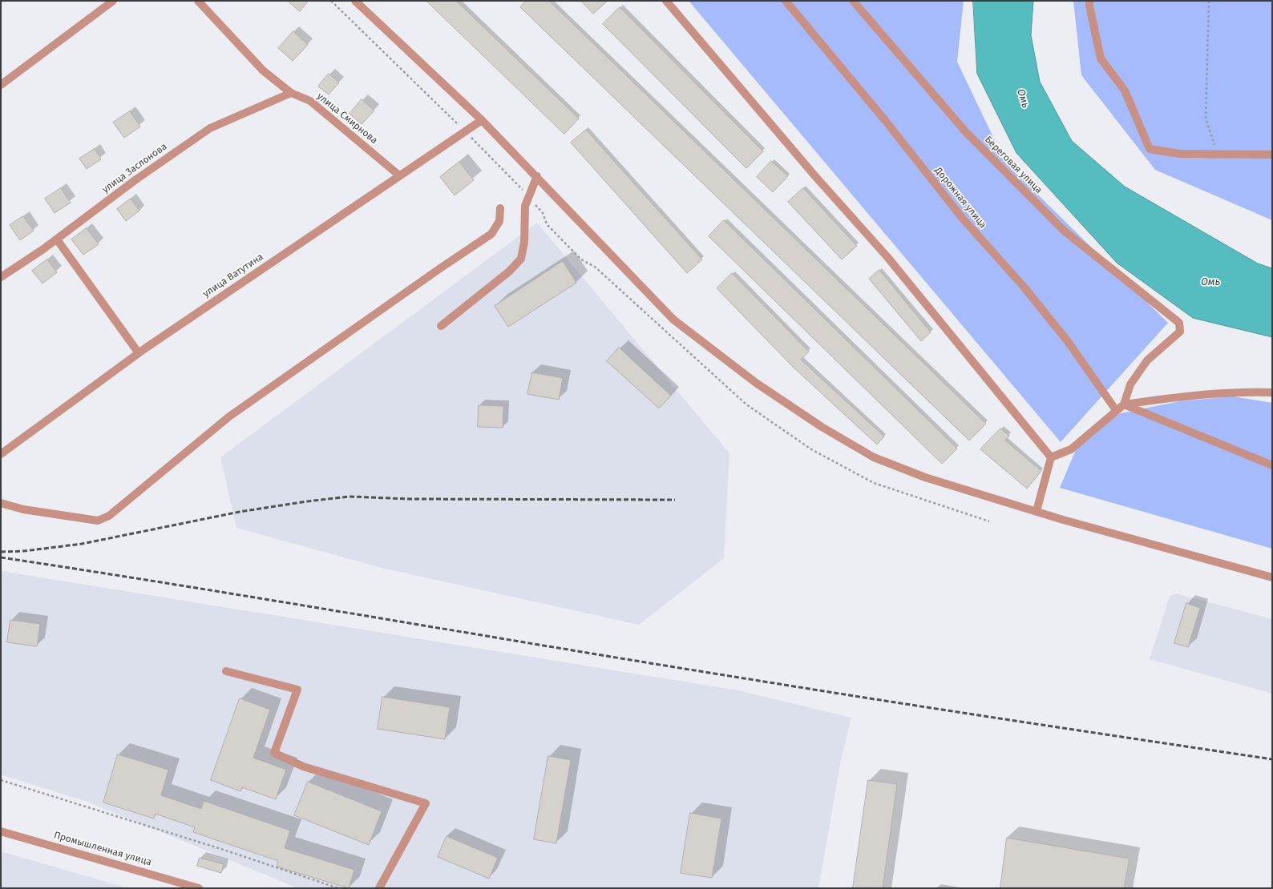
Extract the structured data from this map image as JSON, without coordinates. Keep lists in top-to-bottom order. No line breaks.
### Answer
{"streets":{"street":["улица Смирнова","Береговая улица","улица Заслонова","Дорожная улица","улица Ватутина","Промышленная улица"]},"crossings":[["улица Смирнова","улица Заслонова"],["улица Смирнова","улица Ватутина"]],"water":["Омь"]}
